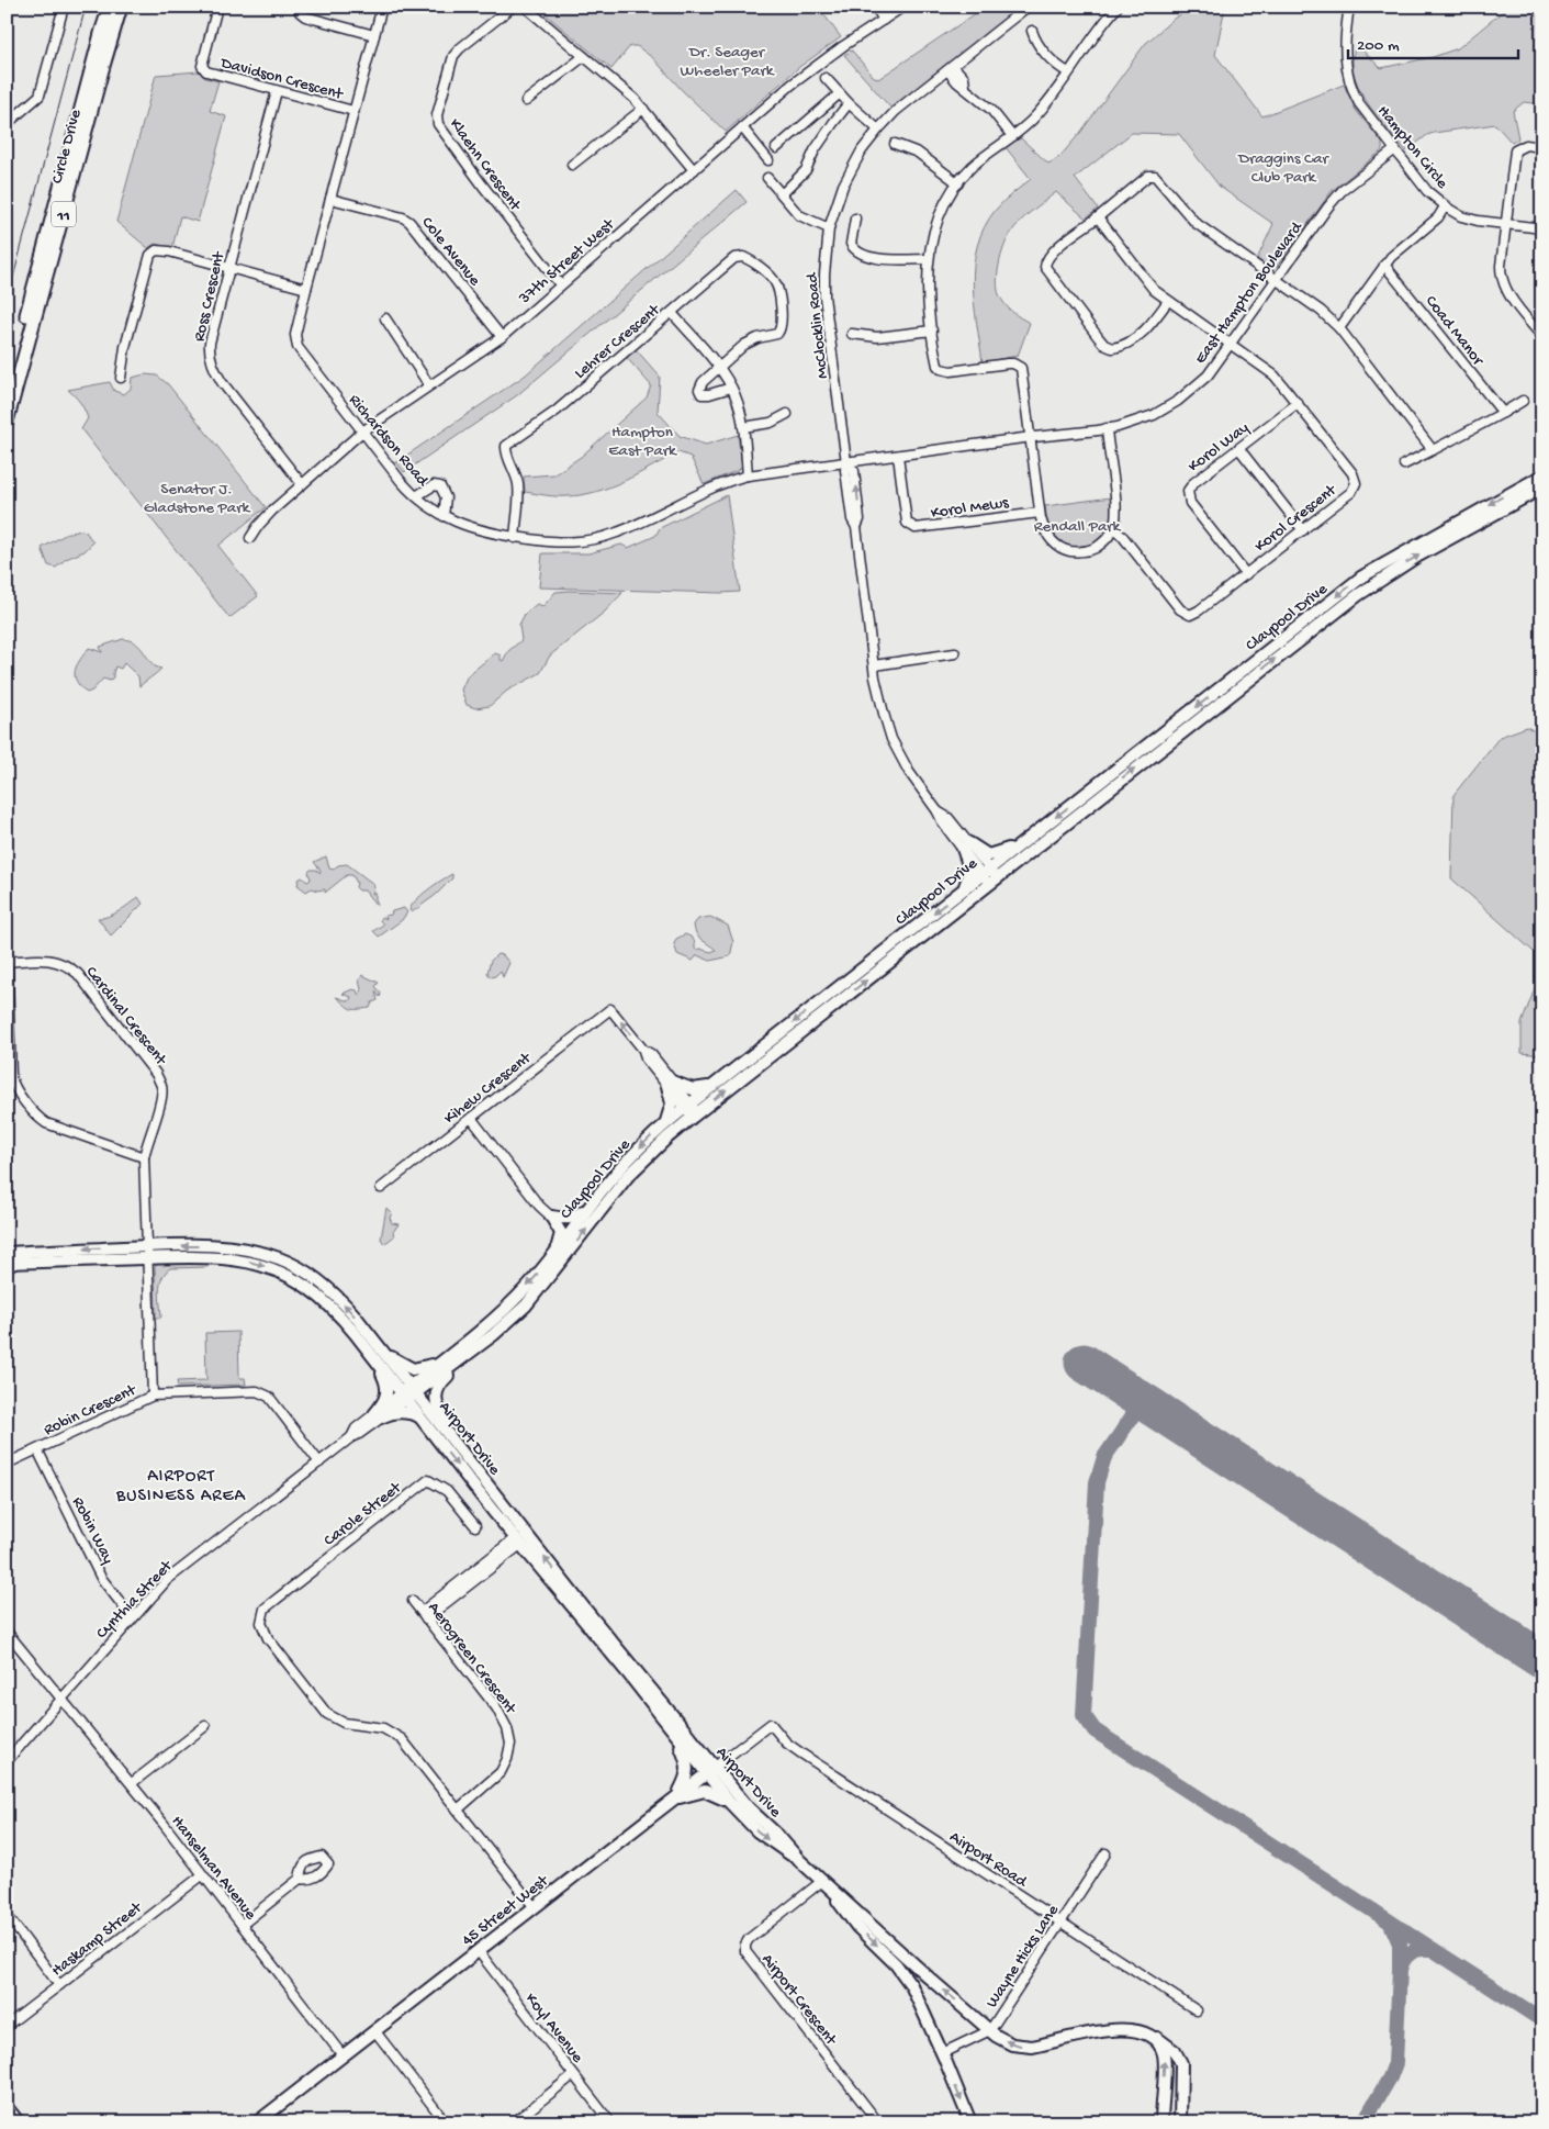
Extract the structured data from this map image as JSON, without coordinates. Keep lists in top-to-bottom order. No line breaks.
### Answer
{"streets":{"highway":["Circle Drive","11"],"main road":["Claypool Drive","Airport Drive","45 Street West"],"street":["Davidson Crescent","Hampton Circle","Klaehn Crescent","Cole Avenue","37th Street West","East Hampton Boulevard","Ross Crescent","McClocklin Road","Coad Manor","Lehrer Crescent","Richardson Road","Korol Way","Korol Mews","Korol Crescent","Cardinal Crescent","Kihew Crescent","Robin Crescent","Carole Street","Robin Way","Cynthia Street","Aerogreen Crescent","Airport Road","Hanselman Avenue","Haskamp Street","Wayne Hicks Lane","Airport Crescent","Koyl Avenue"]},"crossings":[["Davidson Crescent","Ross Crescent"],["Davidson Crescent","Richardson Road"],["Hampton Circle","East Hampton Boulevard"],["Klaehn Crescent","37th Street West"],["Cole Avenue","37th Street West"],["Cole Avenue","Richardson Road"],["37th Street West","Ross Crescent"],["37th Street West","Richardson Road"],["East Hampton Boulevard","McClocklin Road"],["East Hampton Boulevard","Richardson Road"],["East Hampton Boulevard","Korol Mews"],["East Hampton Boulevard","Korol Crescent"],["McClocklin Road","Richardson Road"],["McClocklin Road","Claypool Drive"],["Lehrer Crescent","Richardson Road"],["Korol Way","Korol Crescent"],["Claypool Drive","Airport Drive"],["Claypool Drive","Cynthia Street"],["Cardinal Crescent","Robin Crescent"],["Cardinal Crescent","Airport Drive"],["Robin Crescent","Airport Drive"],["Robin Crescent","Robin Way"],["Robin Crescent","Cynthia Street"],["Airport Drive","Cynthia Street"],["Airport Drive","45 Street West"],["Airport Drive","Wayne Hicks Lane"],["Airport Drive","Airport Crescent"],["Carole Street","Aerogreen Crescent"],["Carole Street","45 Street West"],["Robin Way","Cynthia Street"],["Cynthia Street","Hanselman Avenue"],["Airport Road","45 Street West"],["Airport Road","Wayne Hicks Lane"],["Hanselman Avenue","45 Street West"],["Hanselman Avenue","Haskamp Street"],["45 Street West","Koyl Avenue"]],"districts":["AIRPORT BUSINESS AREA"],"parks":["Dr. Seager Wheeler Park","Draggins Car Club Park","Hampton East Park","Senator J. Gladstone Park","Rendall Park"],"scale_bar":"200 m"}
